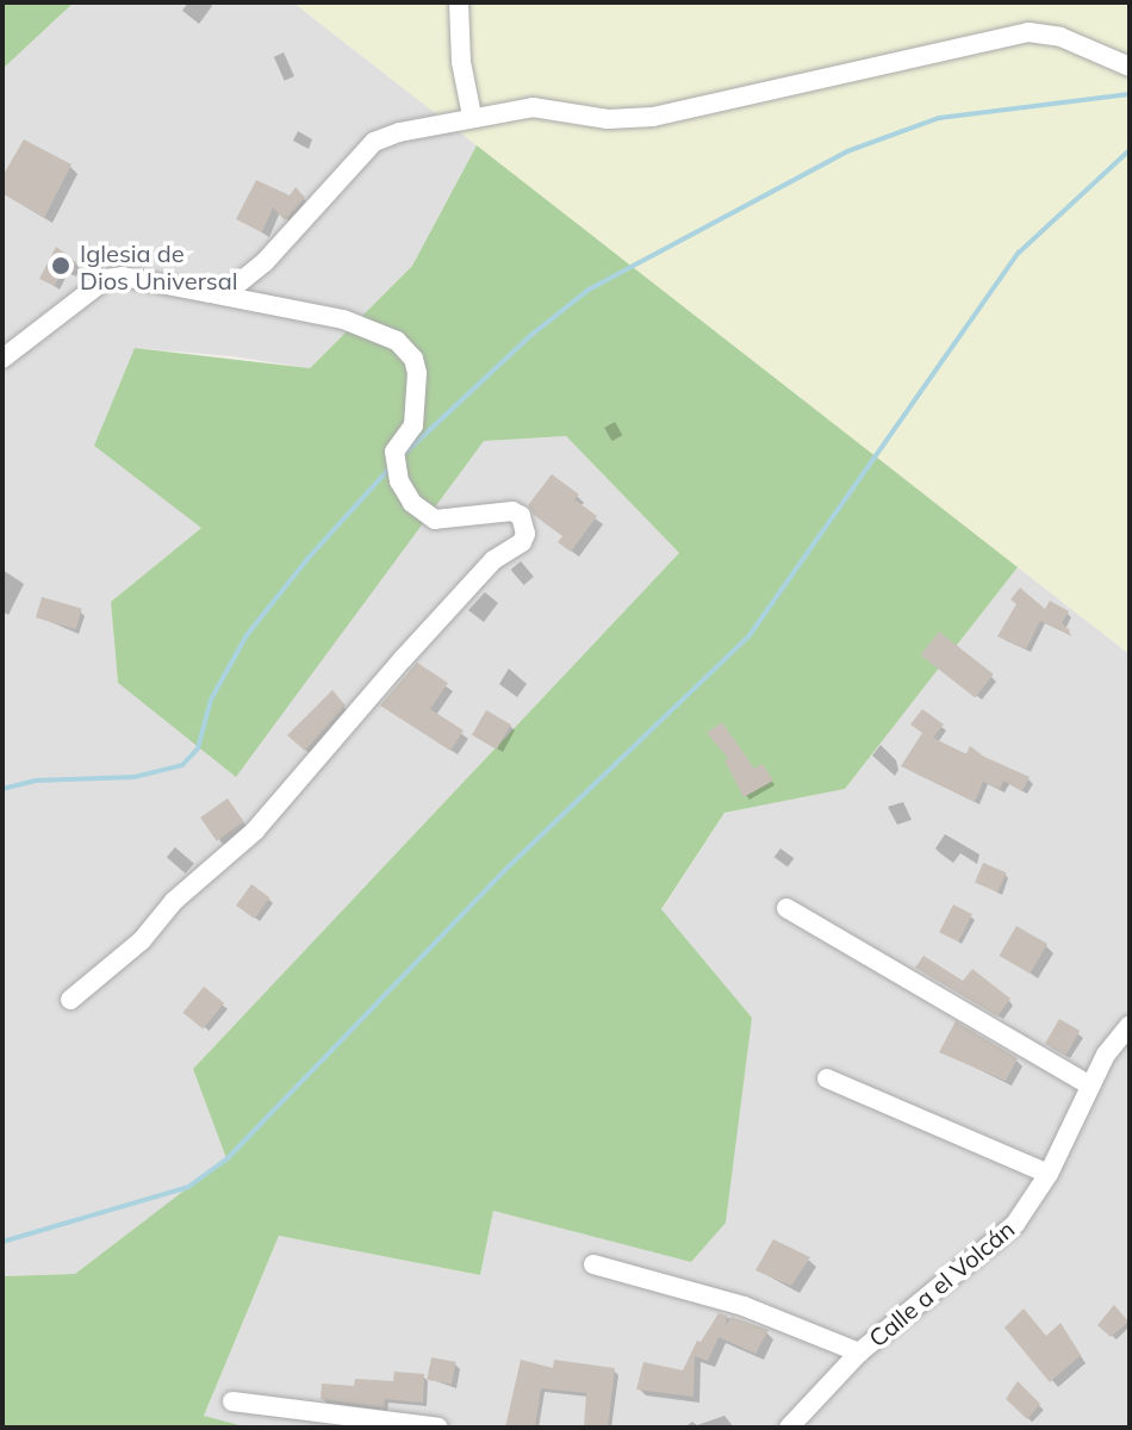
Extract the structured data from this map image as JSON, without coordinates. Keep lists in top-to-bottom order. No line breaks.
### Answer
{"streets":{"street":["Calle a el Volcán"]},"places":["Iglesia de Dios Universal"]}
